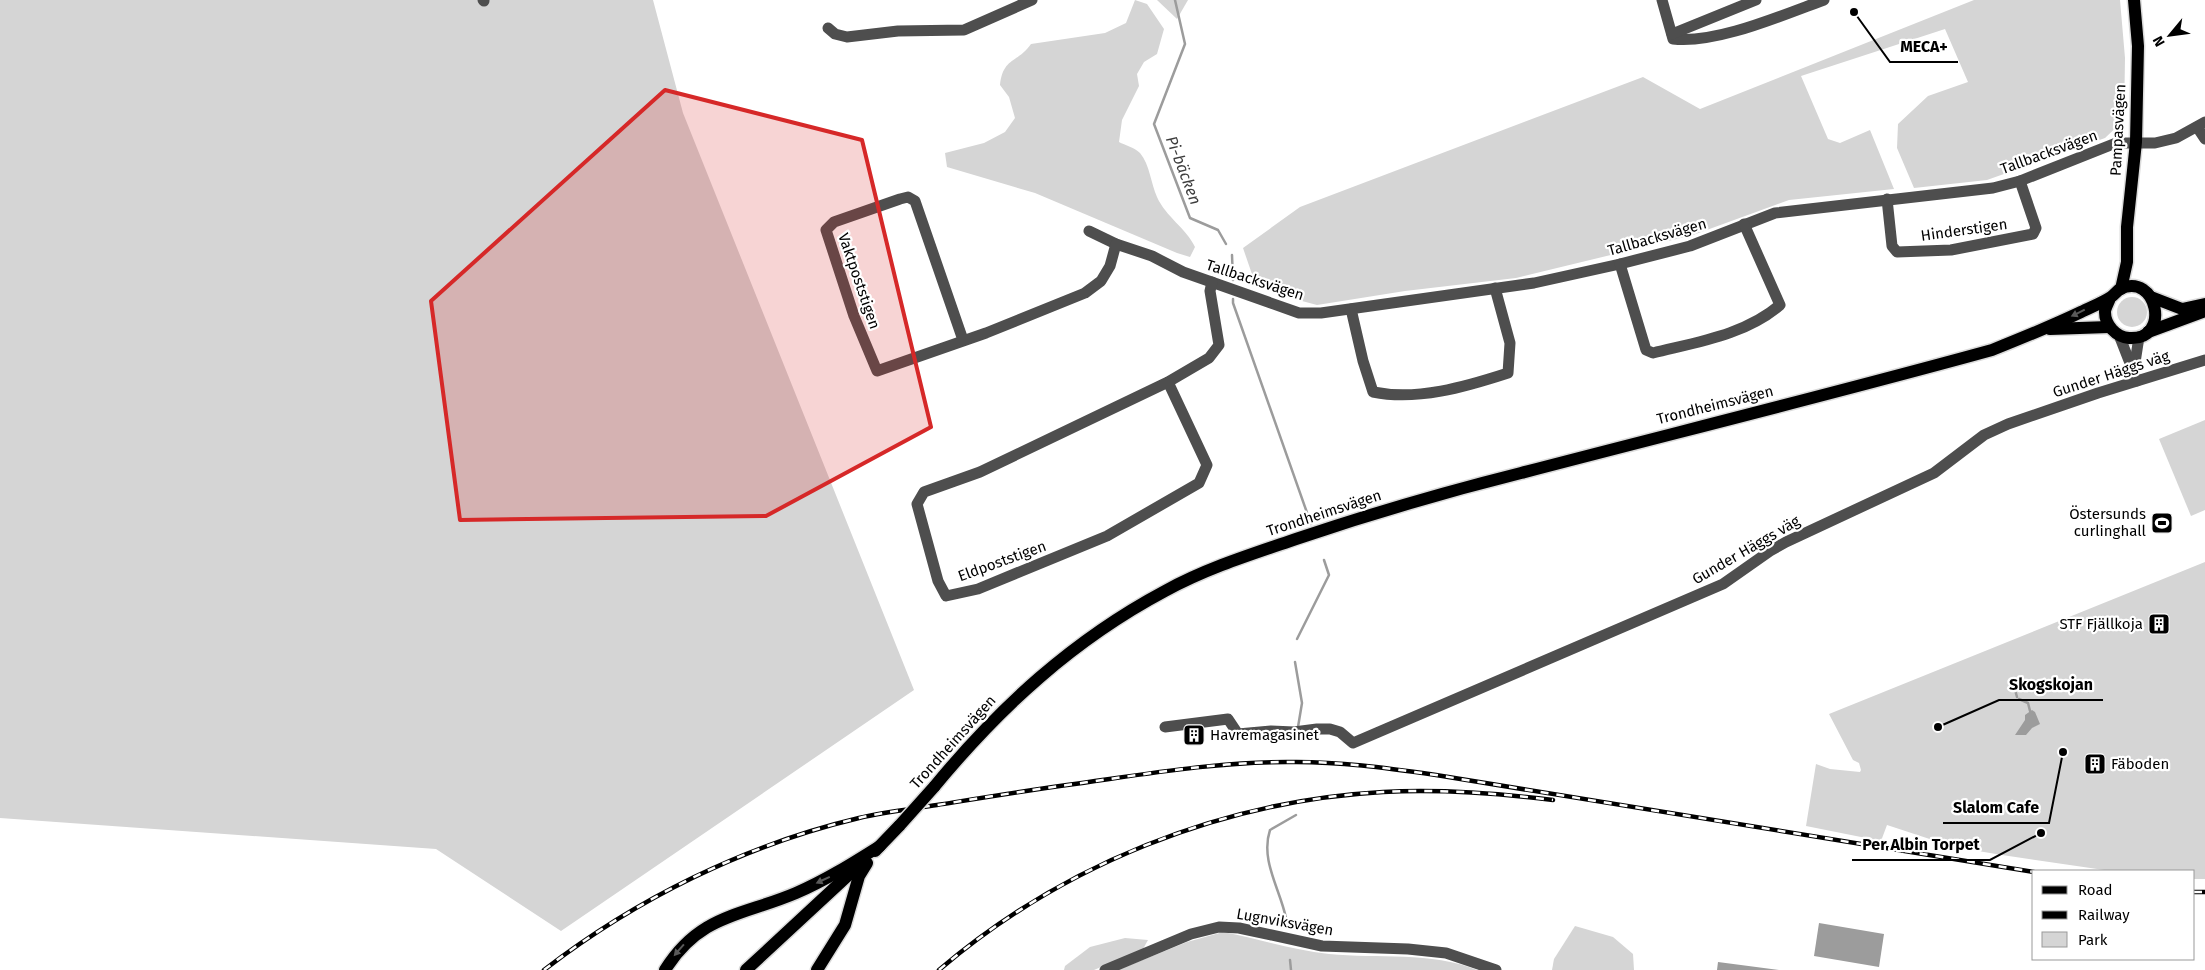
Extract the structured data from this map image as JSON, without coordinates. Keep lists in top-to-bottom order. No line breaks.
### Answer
{"streets":{"main road":["Pampasvägen","Trondheimsvägen"],"street":["Tallbacksvägen","Hinderstigen","Vaktpoststigen","Gunder Häggs väg","Eldpoststigen","Lugnviksvägen"]},"crossings":[["Pampasvägen","Tallbacksvägen"],["Pampasvägen","Trondheimsvägen"],["Tallbacksvägen","Hinderstigen"],["Tallbacksvägen","Vaktpoststigen"],["Tallbacksvägen","Eldpoststigen"]],"water":["Pi-bäcken"],"places":{"other":["MECA+","Skogskojan","Slalom Cafe","Per Albin Torpet"],"sports":["Östersunds curlinghall"],"building":["STF Fjällkoja","Havremagasinet","Fäboden"]},"legend":["Road","Railway","Park"],"north":"bottom left"}
